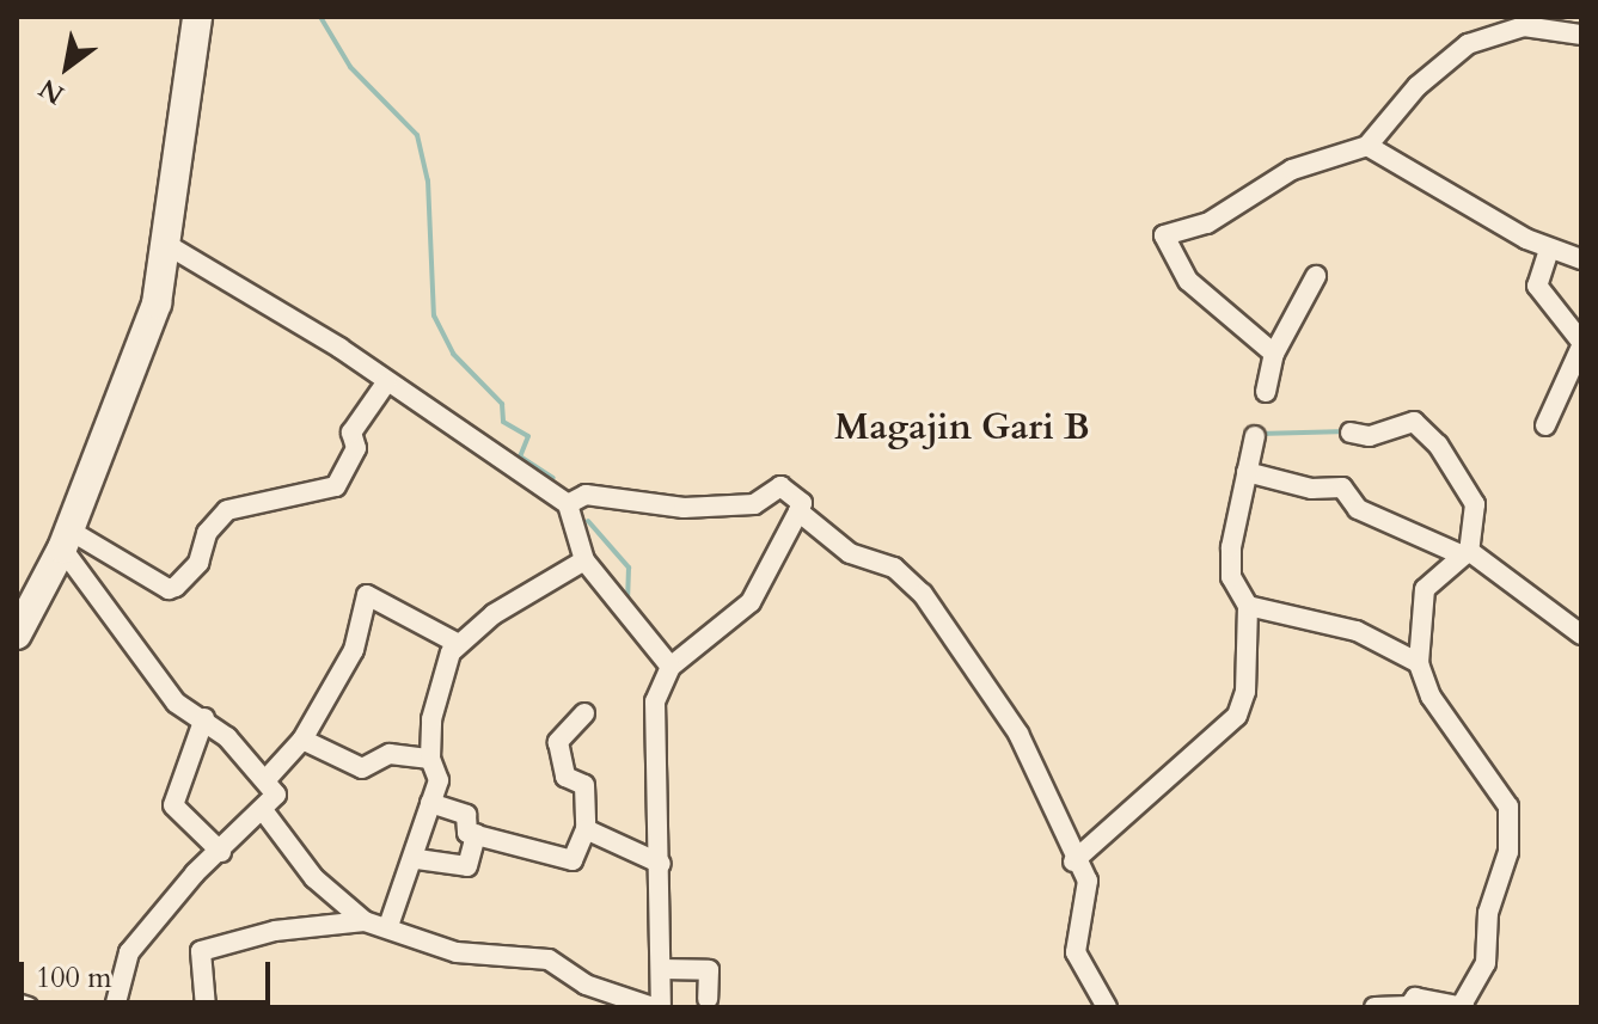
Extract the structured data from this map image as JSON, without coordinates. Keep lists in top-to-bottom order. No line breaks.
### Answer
{"districts":["Magajin Gari B"],"scale_bar":"100 m","north":"bottom left"}
